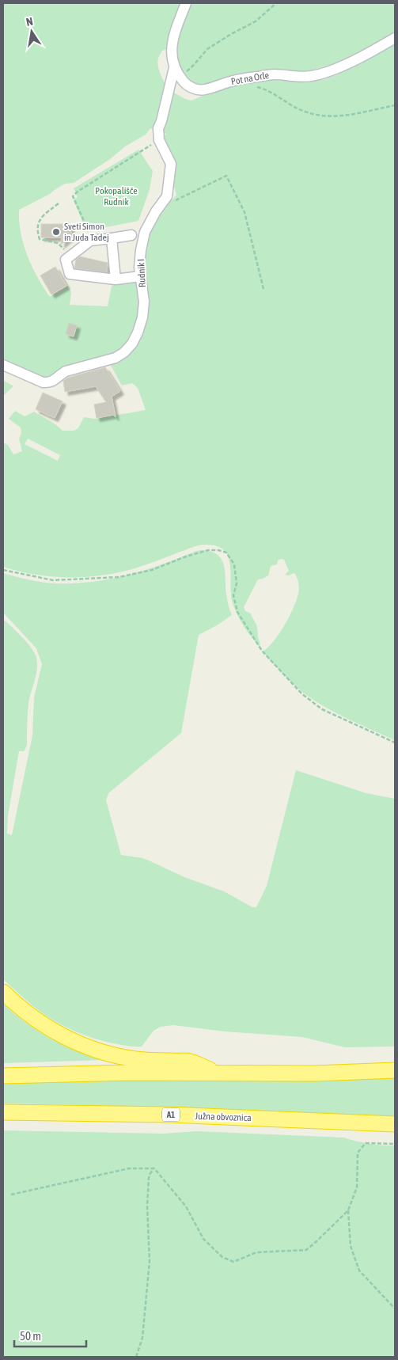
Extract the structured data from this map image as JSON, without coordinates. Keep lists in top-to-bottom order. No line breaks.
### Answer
{"streets":{"highway":["A1","Južna obvoznica"],"street":["Pot na Orle","Rudnik I"]},"parks":["Pokopališče Rudnik"],"places":["Sveti Simon in Juda Tadej"],"scale_bar":"50 m","north":"top"}
